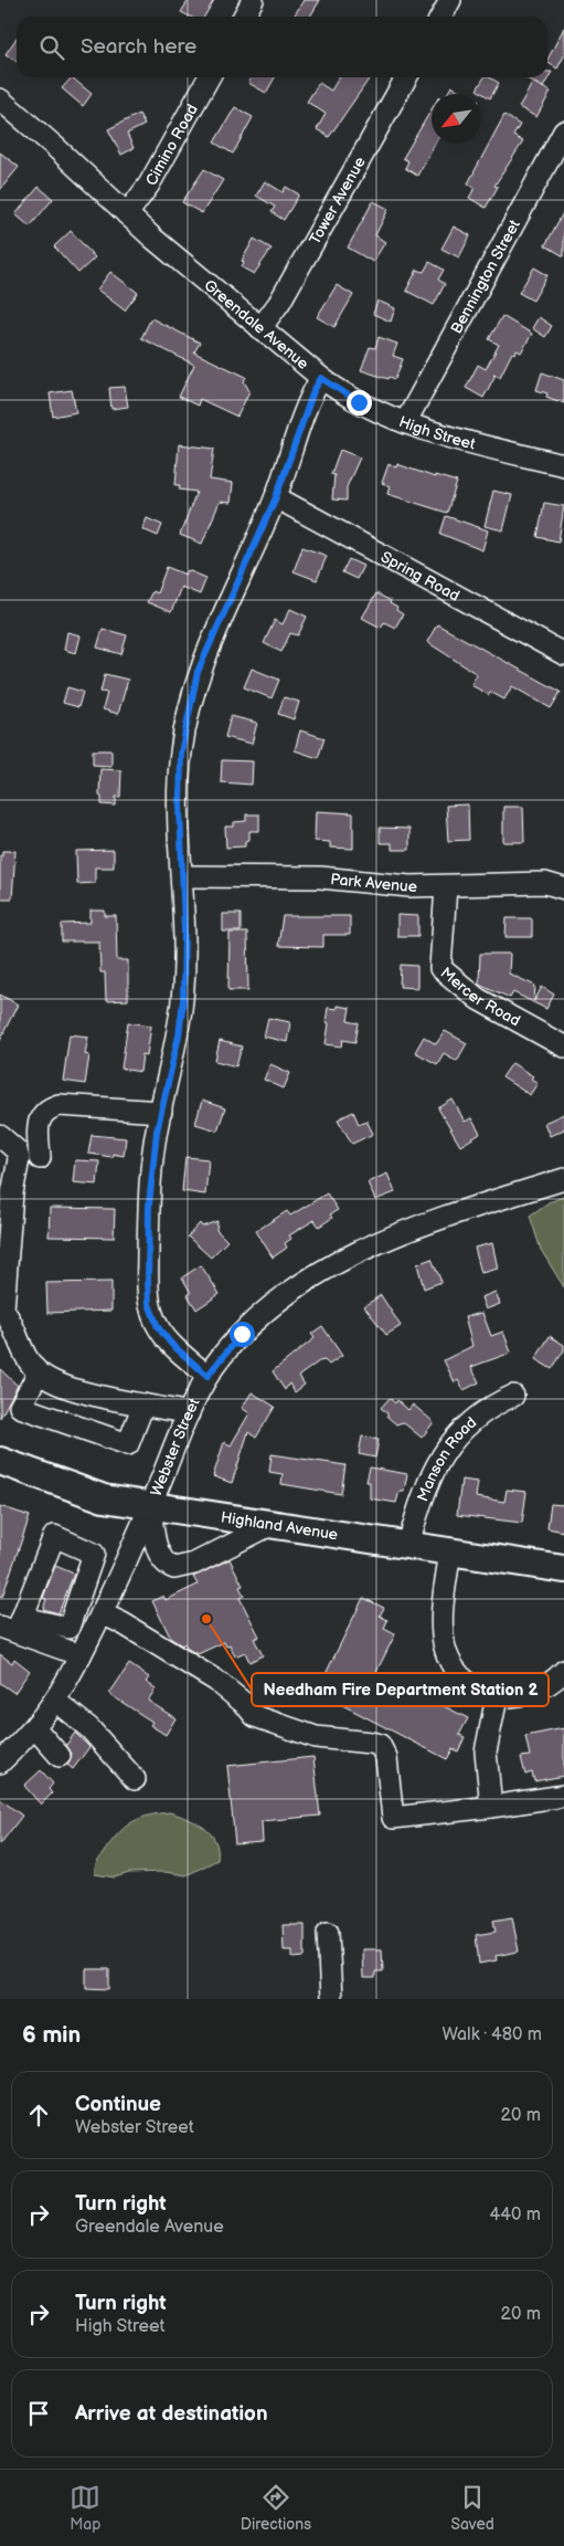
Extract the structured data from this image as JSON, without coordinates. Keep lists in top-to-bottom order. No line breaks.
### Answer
{"streets":{"main road":["Highland Avenue"],"street":["Cimino Road","Tower Avenue","Bennington Street","Greendale Avenue","High Street","Spring Road","Park Avenue","Mercer Road","Webster Street","Manson Road"]},"crossings":[["Cimino Road","Greendale Avenue"],["Tower Avenue","Greendale Avenue"],["Bennington Street","High Street"],["Greendale Avenue","High Street"],["Greendale Avenue","Spring Road"],["Greendale Avenue","Park Avenue"],["Greendale Avenue","Webster Street"],["Park Avenue","Mercer Road"],["Webster Street","Highland Avenue"],["Manson Road","Highland Avenue"]],"places":["Needham Fire Department Station 2"],"north":"bottom left","page":{"search":"Search here","heading":["6 min","Walk · 480 m"],"list":[["Continue","Webster Street","20 m"],["Turn right","Greendale Avenue","440 m"],["Turn right","High Street","20 m"],"Arrive at destination"],"nav":["Map","Directions","Saved"]}}
